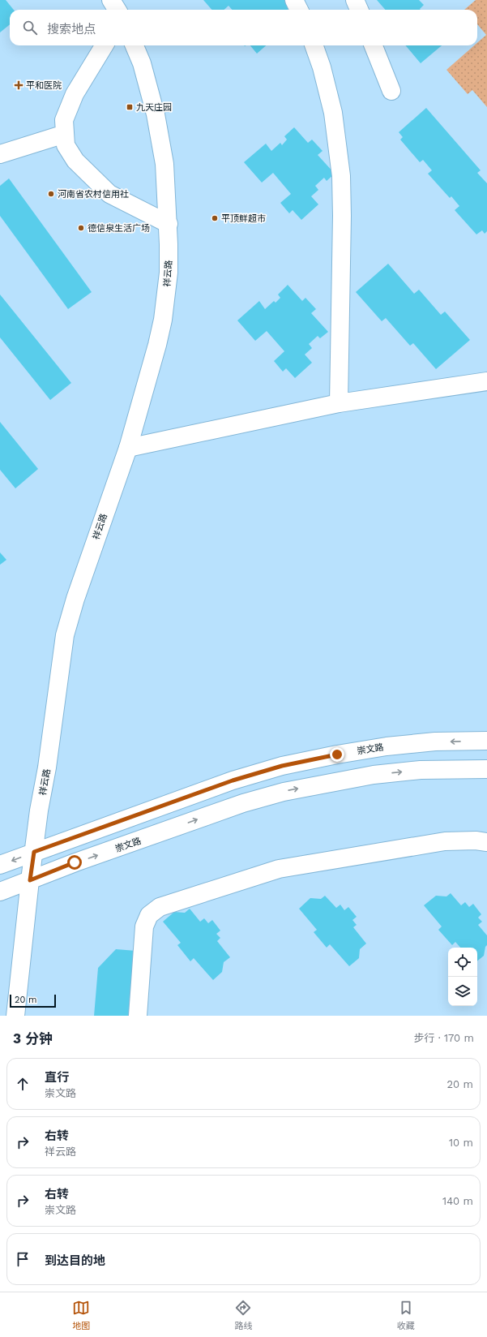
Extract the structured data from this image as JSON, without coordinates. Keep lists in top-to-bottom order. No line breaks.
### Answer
{"streets":{"main road":["祥云路","崇文路"]},"crossings":[["祥云路","崇文路"]],"places":{"health":["平和医院"],"transit":["九天庄园"],"other":["河南省农村信用社","平顶鲜超市","德信泉生活广场"]},"scale_bar":"20 m","page":{"search":"搜索地点","scale":"20 m","heading":["3 分钟","步行 · 170 m"],"list":[["直行","崇文路","20 m"],["右转","祥云路","10 m"],["右转","崇文路","140 m"],"到达目的地"],"nav":["地图","路线","收藏"]}}
